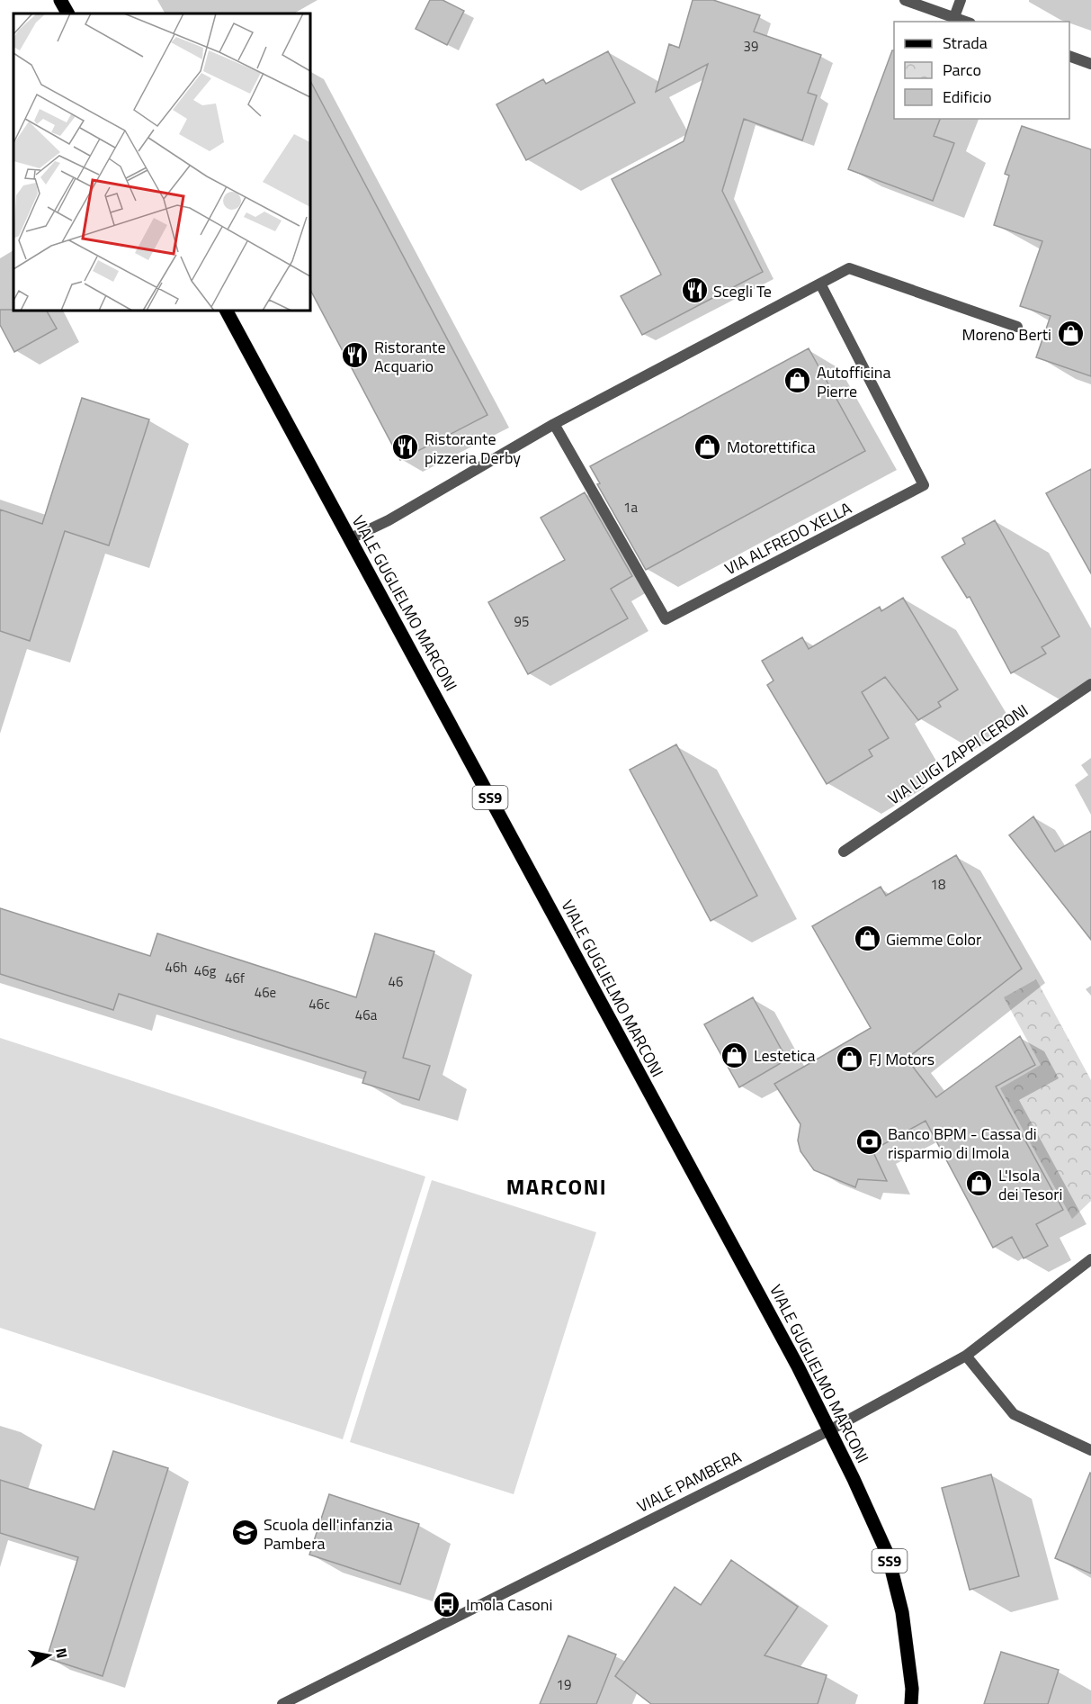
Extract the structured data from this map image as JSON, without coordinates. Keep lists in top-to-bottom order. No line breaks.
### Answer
{"streets":{"main road":["VIALE GUGLIELMO MARCONI","SS9"],"street":["VIA ALFREDO XELLA","VIA LUIGI ZAPPI CERONI","VIALE PAMBERA"]},"crossings":[["VIALE GUGLIELMO MARCONI","VIALE PAMBERA"]],"districts":["MARCONI"],"places":{"restaurant":["Scegli Te","Ristorante Acquario","Ristorante pizzeria Derby"],"shop":["Moreno Berti","Autofficina Pierre","Motorettifica","Giemme Color","Lestetica","FJ Motors","L'Isola dei Tesori"],"bank":["Banco BPM - Cassa di risparmio di Imola"],"school or university":["Scuola dell'infanzia Pambera"],"bus stop":["Imola Casoni"]},"house_numbers":["39","1a","95","18","46h","46g","46f","46","46e","46c","46a","19"],"legend":["Strada","Parco","Edificio"],"north":"right"}
